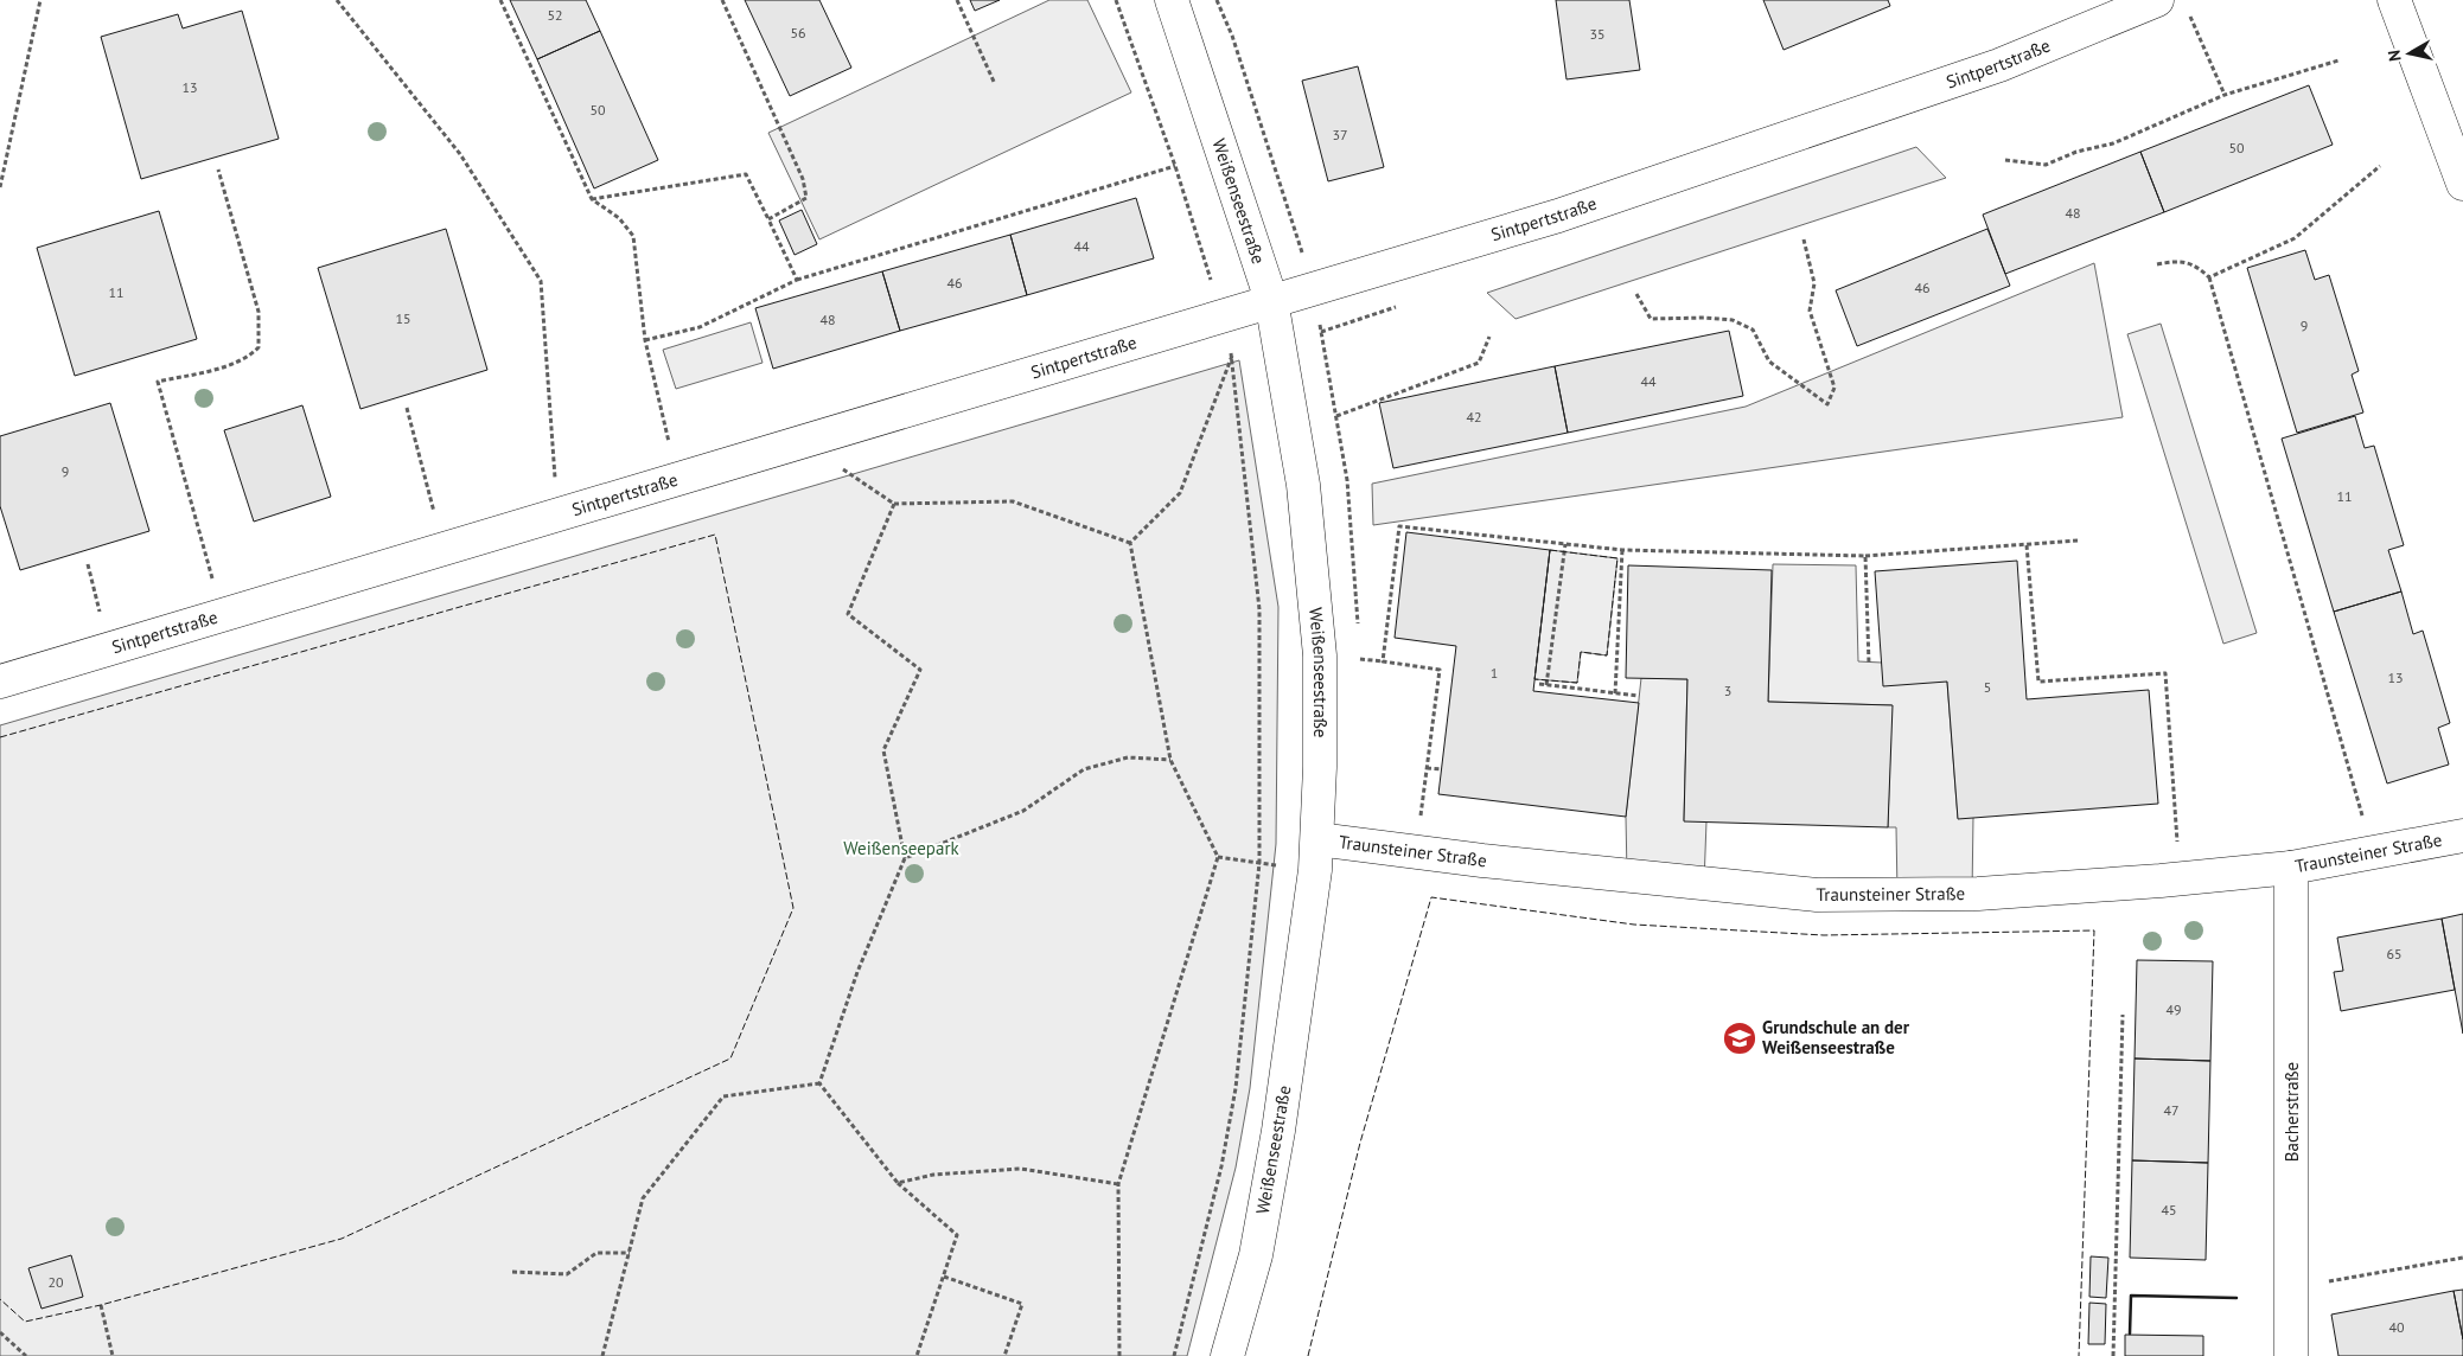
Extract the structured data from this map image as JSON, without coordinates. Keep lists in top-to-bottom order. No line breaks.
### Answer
{"streets":{"street":["Sintpertstraße","Weißenseestraße","Traunsteiner Straße","Bacherstraße"]},"crossings":[["Sintpertstraße","Weißenseestraße"],["Weißenseestraße","Traunsteiner Straße"],["Traunsteiner Straße","Bacherstraße"]],"parks":["Weißenseepark"],"places":{"school or university":["Grundschule an der Weißenseestraße"]},"house_numbers":["52","56","35","13","50","37","50","48","44","46","46","11","15","48","9","44","42","9","11","1","13","5","3","65","49","47","45","20","40"],"north":"left"}
